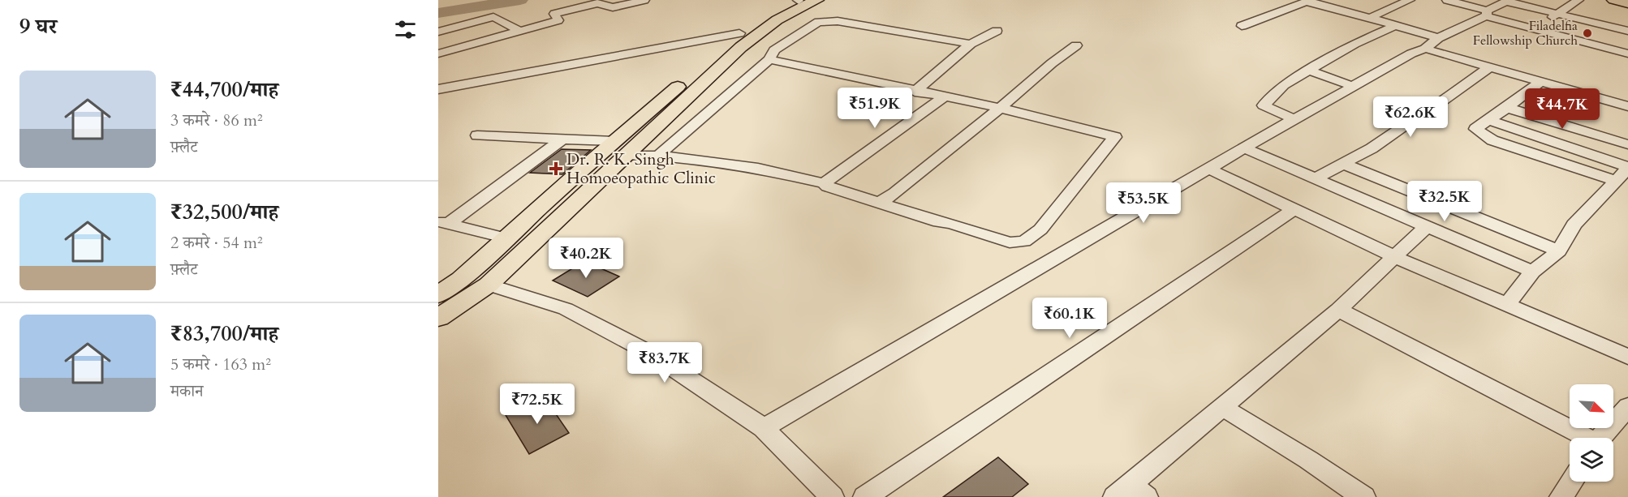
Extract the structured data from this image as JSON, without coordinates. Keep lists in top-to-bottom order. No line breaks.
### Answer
{"places":{"other":["Filadelfia Fellowship Church"],"health":["Dr. R. K. Singh Homoeopathic Clinic"]},"north":"bottom right","page":{"heading":"9 घर","list":[{"name":"₹44,700/माह","note":"3 कमरे · 86 m² · फ़्लैट"},{"name":"₹32,500/माह","note":"2 कमरे · 54 m² · फ़्लैट"},{"name":"₹83,700/माह","note":"5 कमरे · 163 m² · मकान"}],"price":["₹51.9K","₹44.7K","₹62.6K","₹32.5K","₹53.5K","₹40.2K","₹60.1K","₹83.7K","₹72.5K"]}}
